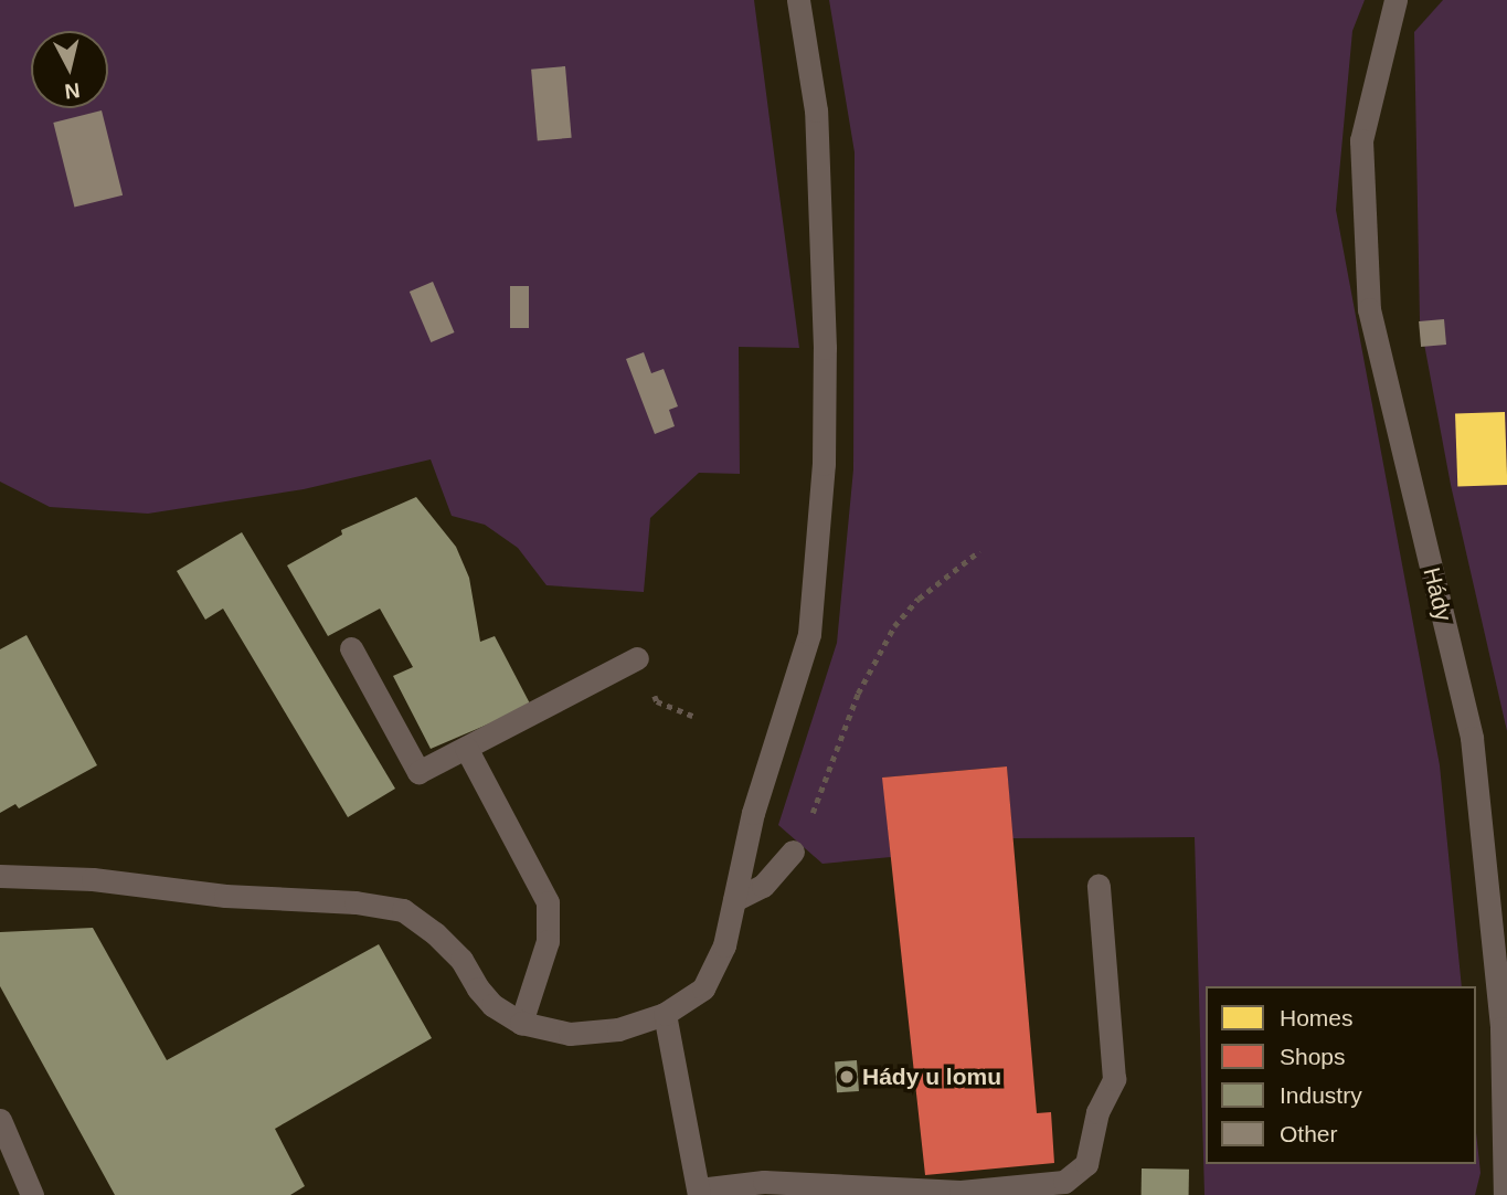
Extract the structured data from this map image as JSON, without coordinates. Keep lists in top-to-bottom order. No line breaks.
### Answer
{"streets":{"lane":["Hády"]},"places":["Hády u lomu"],"legend":["Homes","Shops","Industry","Other"],"north":"bottom"}
